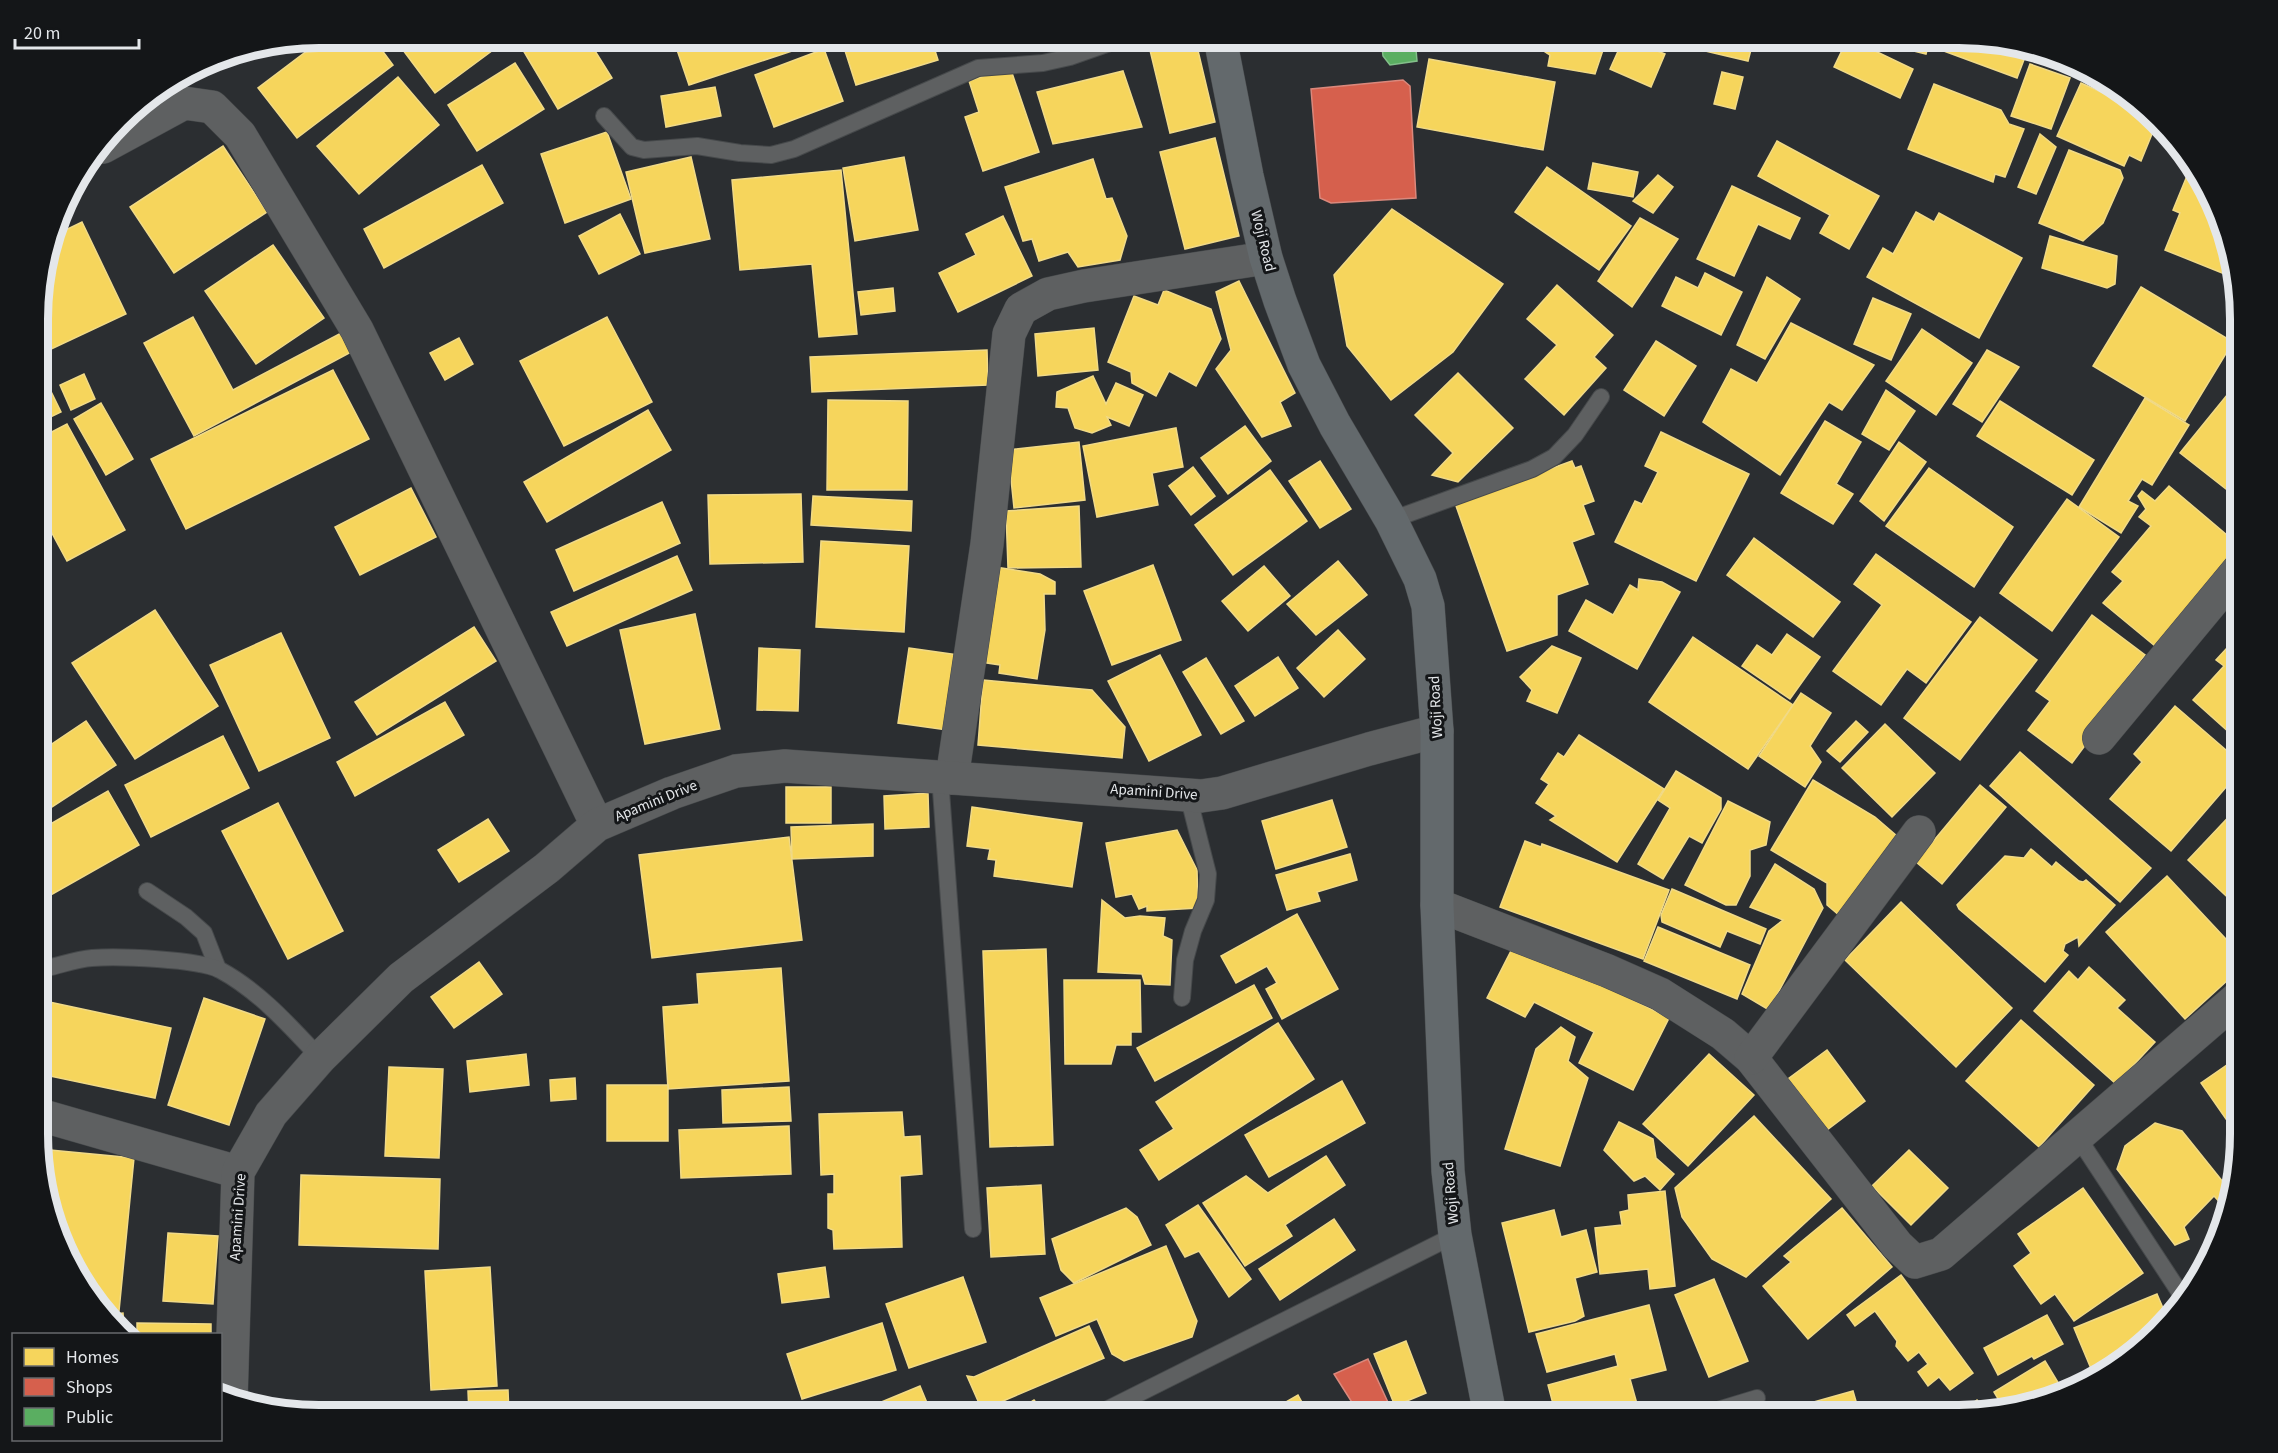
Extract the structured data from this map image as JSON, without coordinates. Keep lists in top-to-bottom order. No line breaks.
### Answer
{"streets":{"main road":["Woji Road"],"street":["Apamini Drive"]},"crossings":[["Woji Road","Apamini Drive"]],"legend":["Homes","Shops","Public"],"scale_bar":"20 m"}
